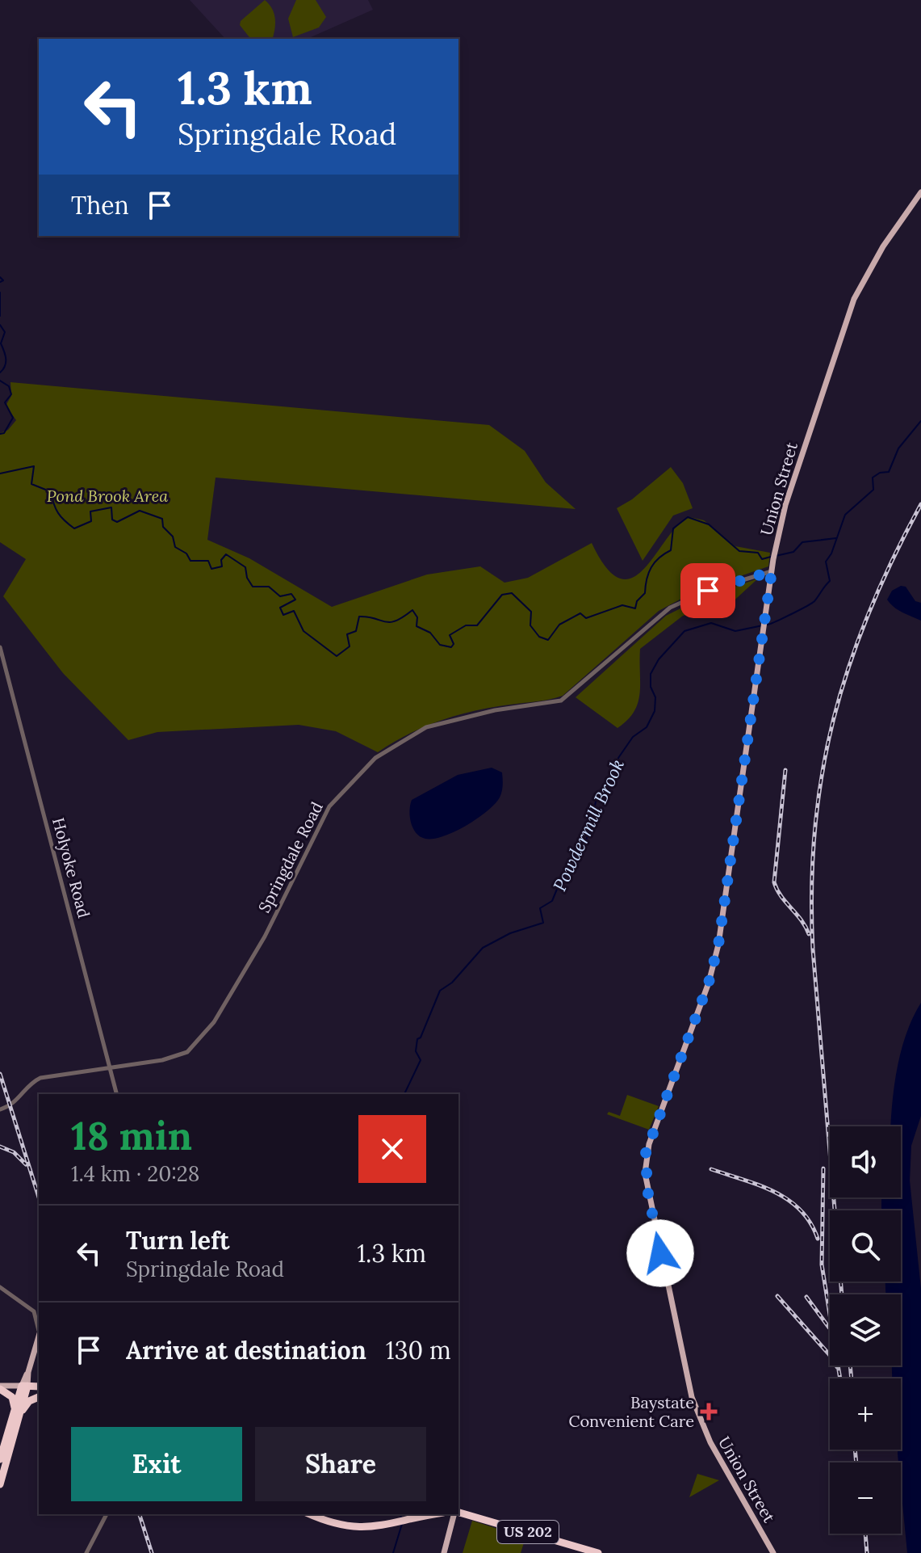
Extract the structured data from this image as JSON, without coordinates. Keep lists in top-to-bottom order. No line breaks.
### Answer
{"streets":{"highway":["US 202"],"main road":["Union Street"],"street":["Springdale Road","Holyoke Road"]},"crossings":[["Union Street","Springdale Road"],["Springdale Road","Holyoke Road"]],"water":["Powdermill Brook"],"parks":["Pond Brook Area"],"places":{"health":["Baystate Convenient Care"]},"page":{"turn":["1.3 km","Springdale Road"],"then":"Then","heading":["18 min","1.4 km · 20:28"],"map_buttons":["+","−"],"list":[{"name":"Turn left","note":"Springdale Road","value":"1.3 km"},{"name":"Arrive at destination","value":"130 m"}],"buttons":["Exit","Share"]}}
